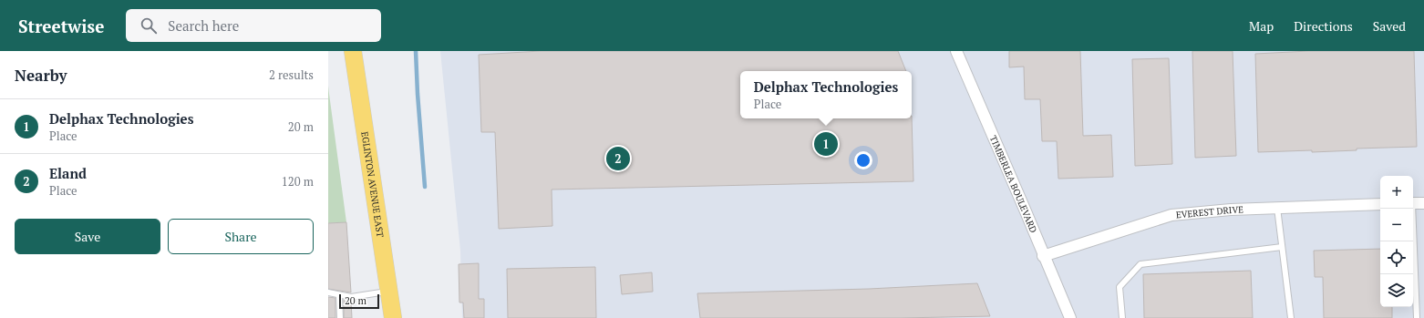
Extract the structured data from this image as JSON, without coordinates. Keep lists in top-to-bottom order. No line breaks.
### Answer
{"streets":{"main road":["EGLINTON AVENUE EAST"],"street":["TIMBERLEA BOULEVARD","EVEREST DRIVE"]},"crossings":[["TIMBERLEA BOULEVARD","EVEREST DRIVE"]],"scale_bar":"20 m","page":{"header":"Streetwise","search":"Search here","nav":["Map","Directions","Saved"],"heading":["Nearby","2 results"],"popup":["Delphax Technologies","Place"],"list":[{"mark":"1","name":"Delphax Technologies","note":"Place","value":"20 m"},{"mark":"2","name":"Eland","note":"Place","value":"120 m"}],"pins":["1","2"],"map_buttons":["+","−"],"buttons":["Save","Share"],"scale":"20 m"}}
